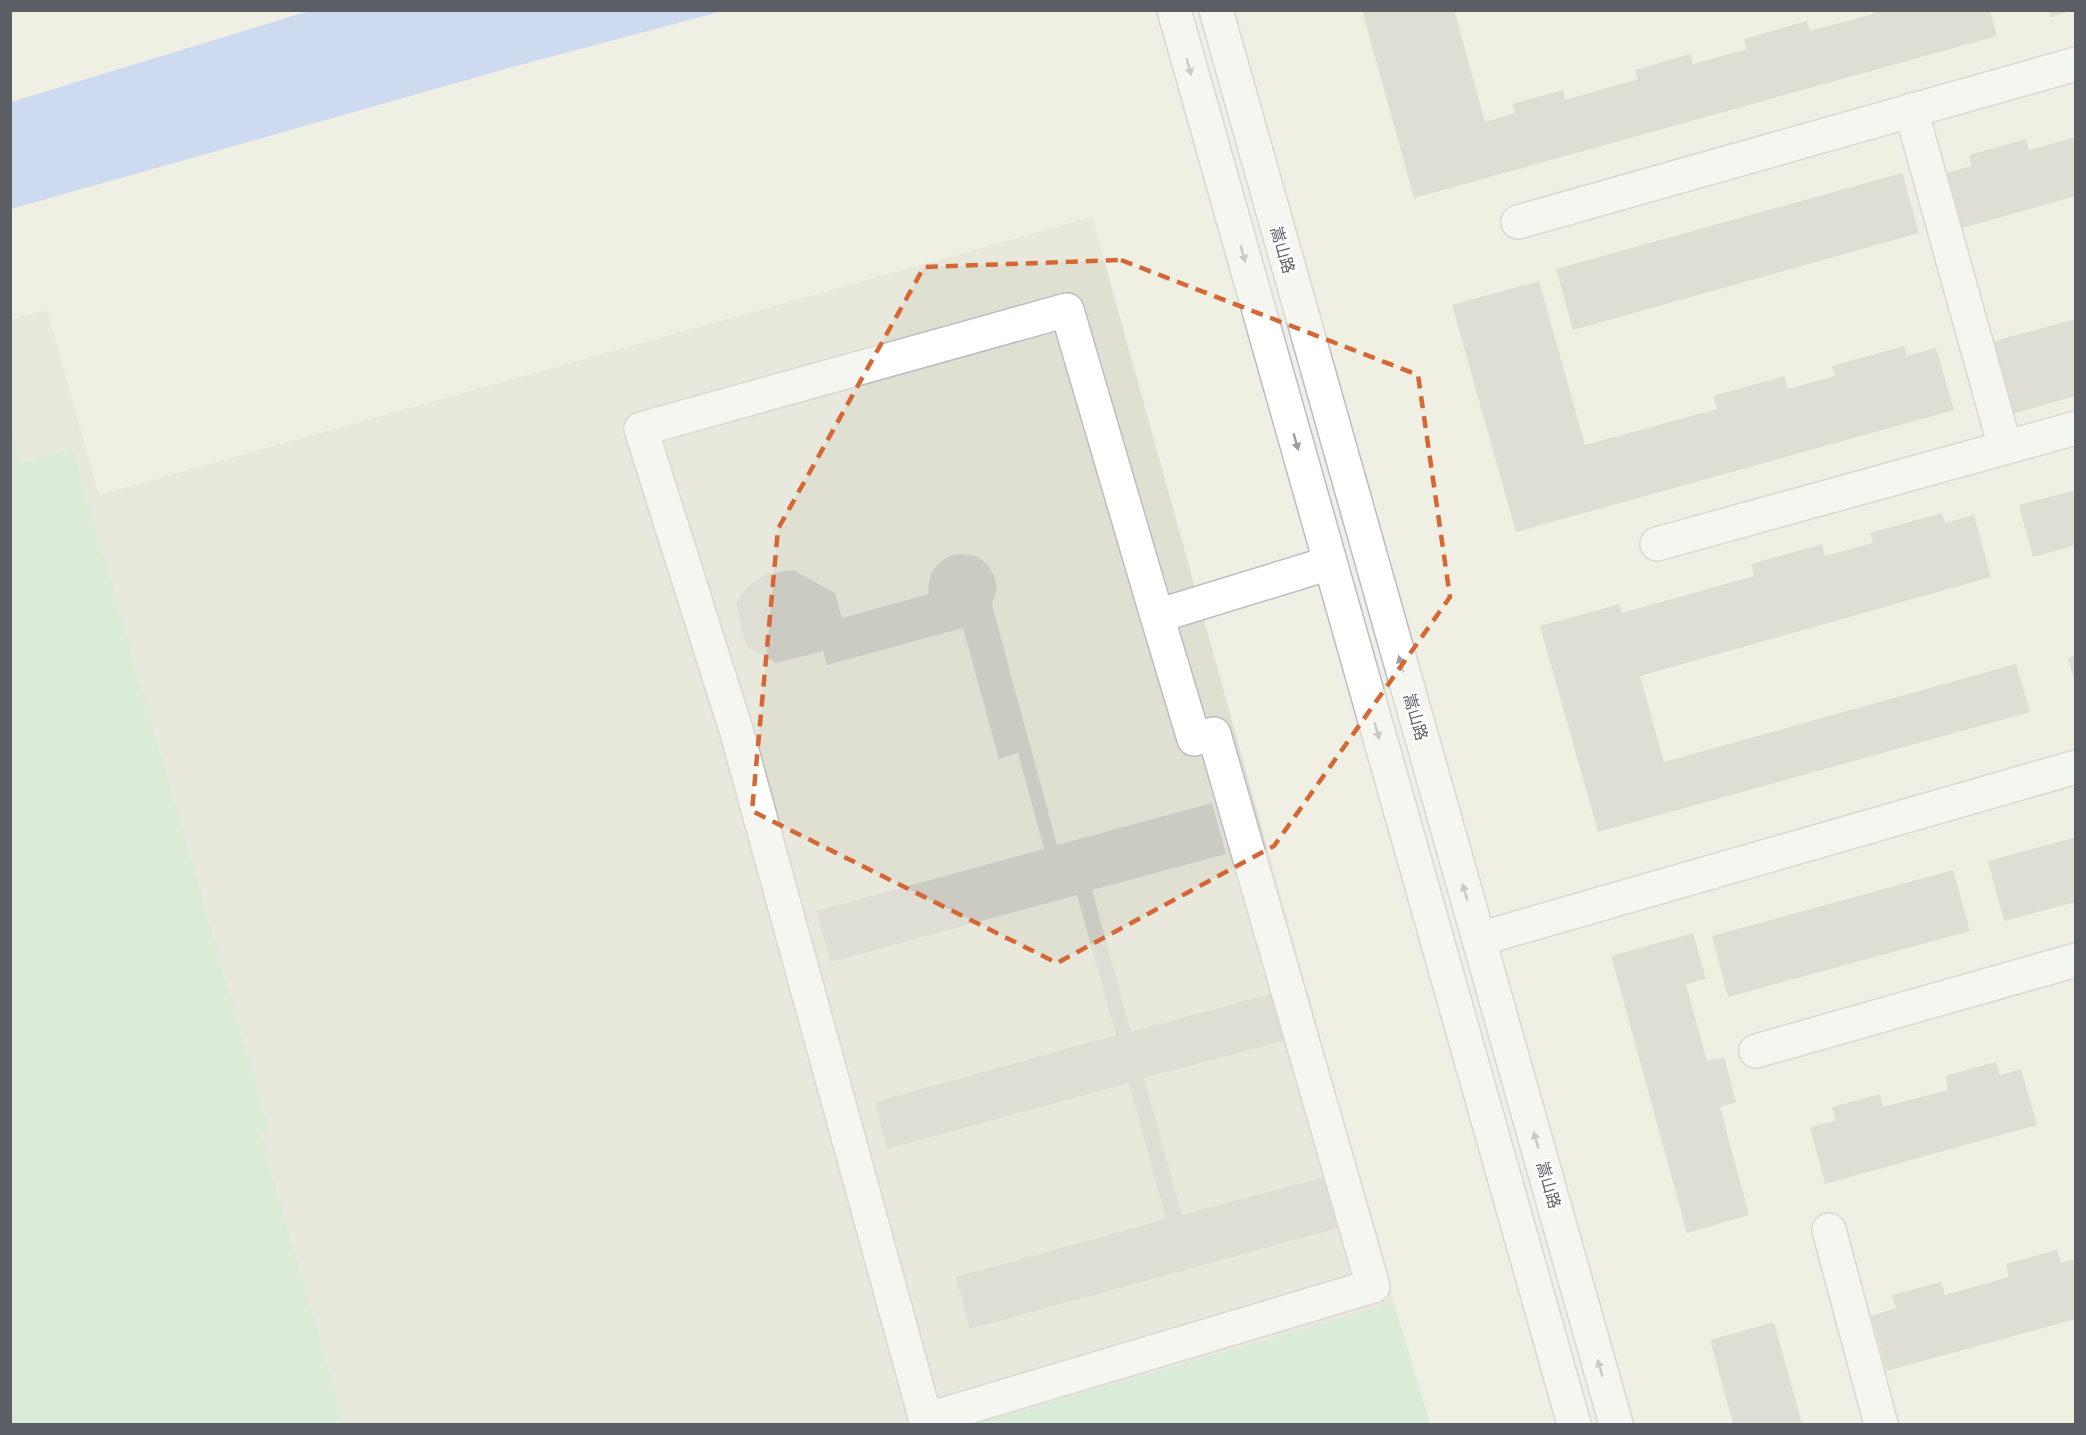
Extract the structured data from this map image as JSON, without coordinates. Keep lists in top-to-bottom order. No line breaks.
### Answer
{"streets":{"street":["嵩山路"]}}
